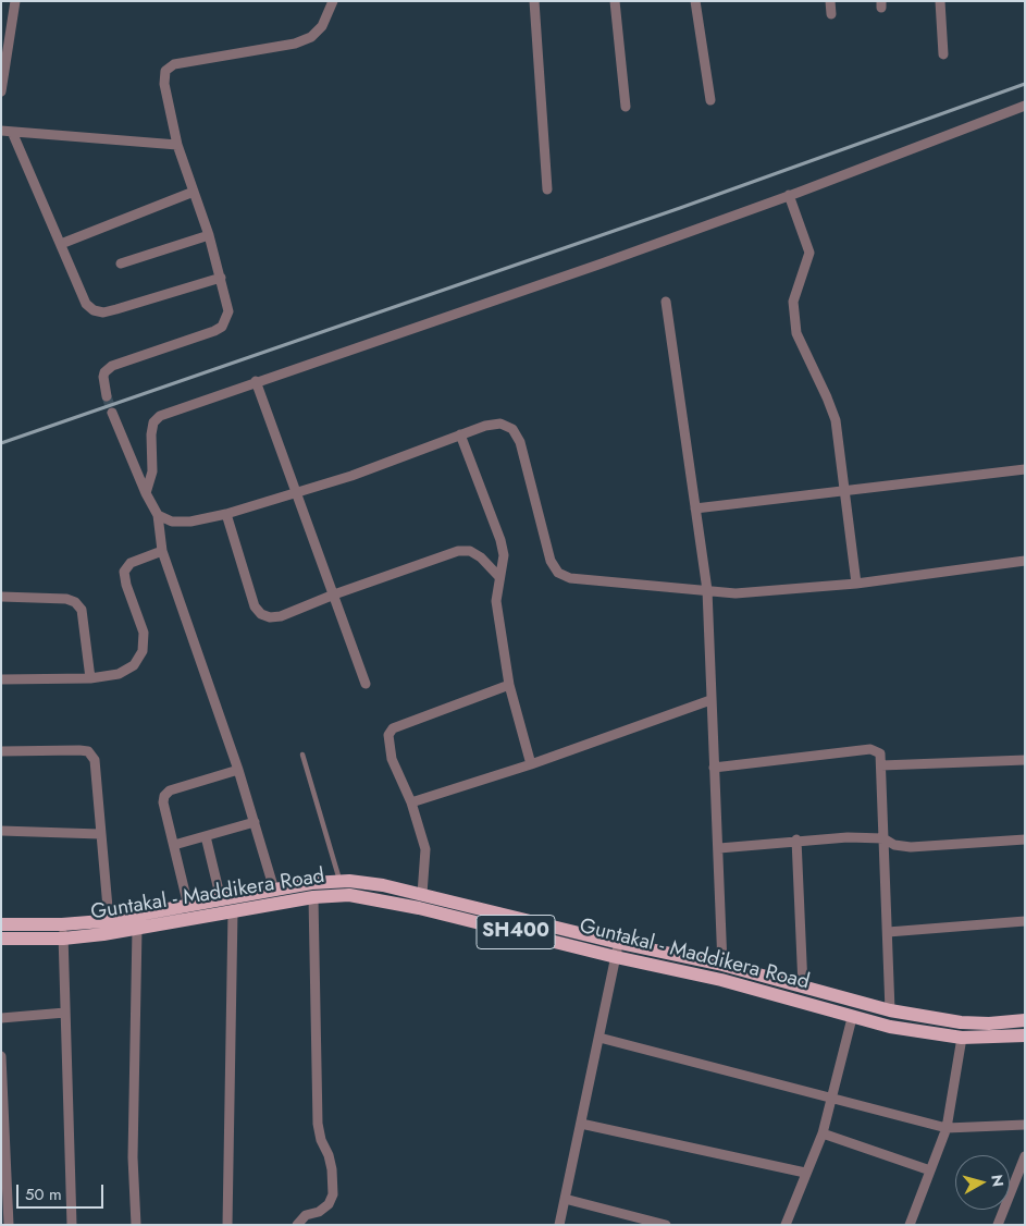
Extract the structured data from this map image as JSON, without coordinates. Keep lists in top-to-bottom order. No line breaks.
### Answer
{"streets":{"main road":["Guntakal - Maddikera Road","SH400"]},"scale_bar":"50 m","north":"right"}
